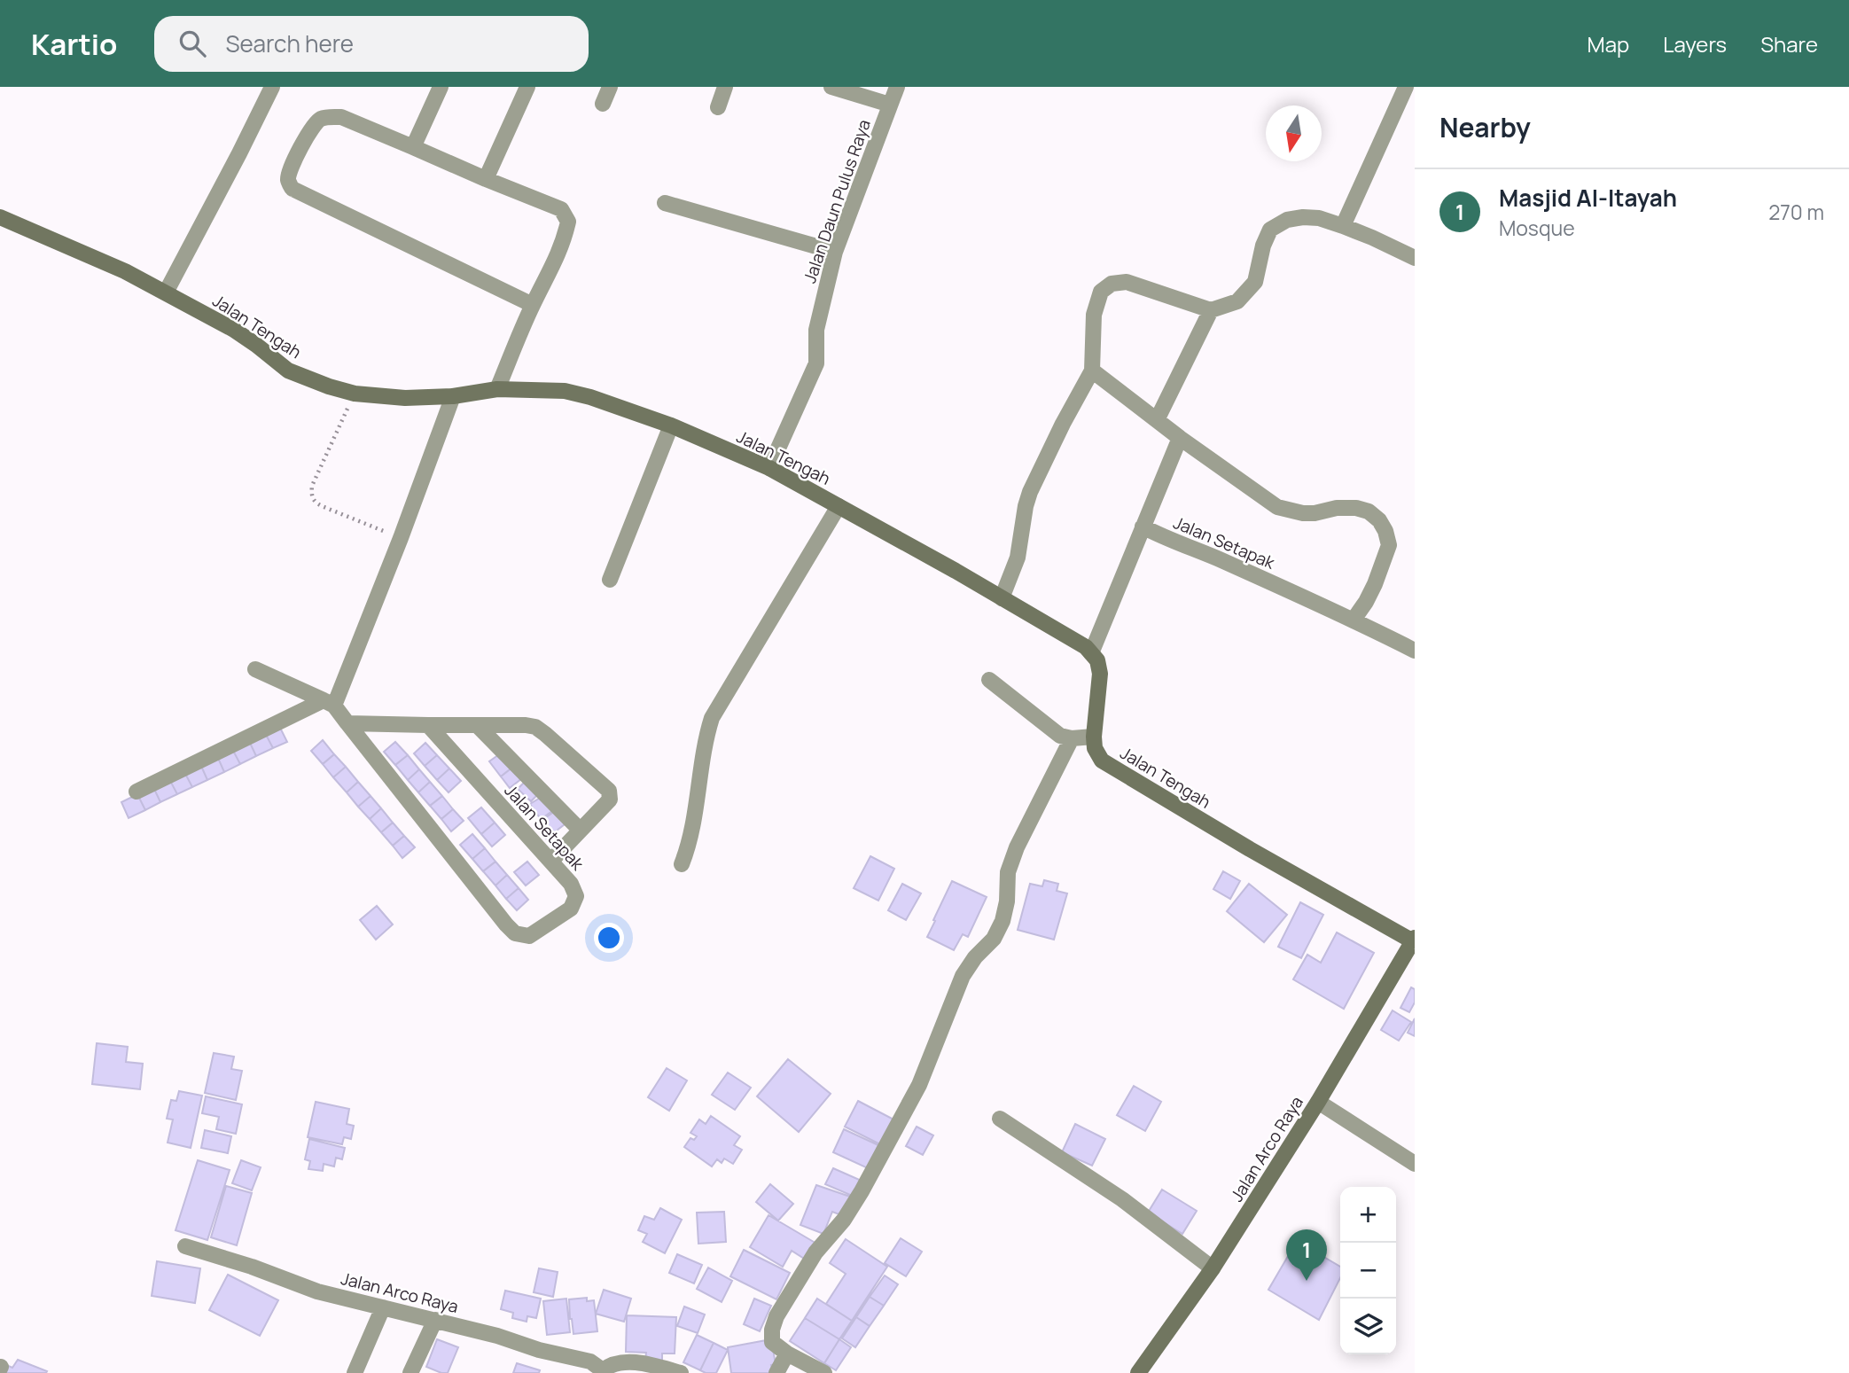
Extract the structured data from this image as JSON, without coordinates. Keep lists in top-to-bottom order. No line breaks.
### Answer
{"streets":{"main road":["Jalan Tengah","Jalan Arco Raya"],"street":["Jalan Daun Pulus Raya","Jalan Setapak"]},"crossings":[["Jalan Daun Pulus Raya","Jalan Tengah"],["Jalan Tengah","Jalan Arco Raya"]],"north":"bottom","page":{"header":"Kartio","search":"Search here","nav":["Map","Layers","Share"],"heading":"Nearby","list":[{"mark":"1","name":"Masjid Al-Itayah","note":"Mosque","value":"270 m"}],"map_buttons":["+","−"],"pins":"1"}}
